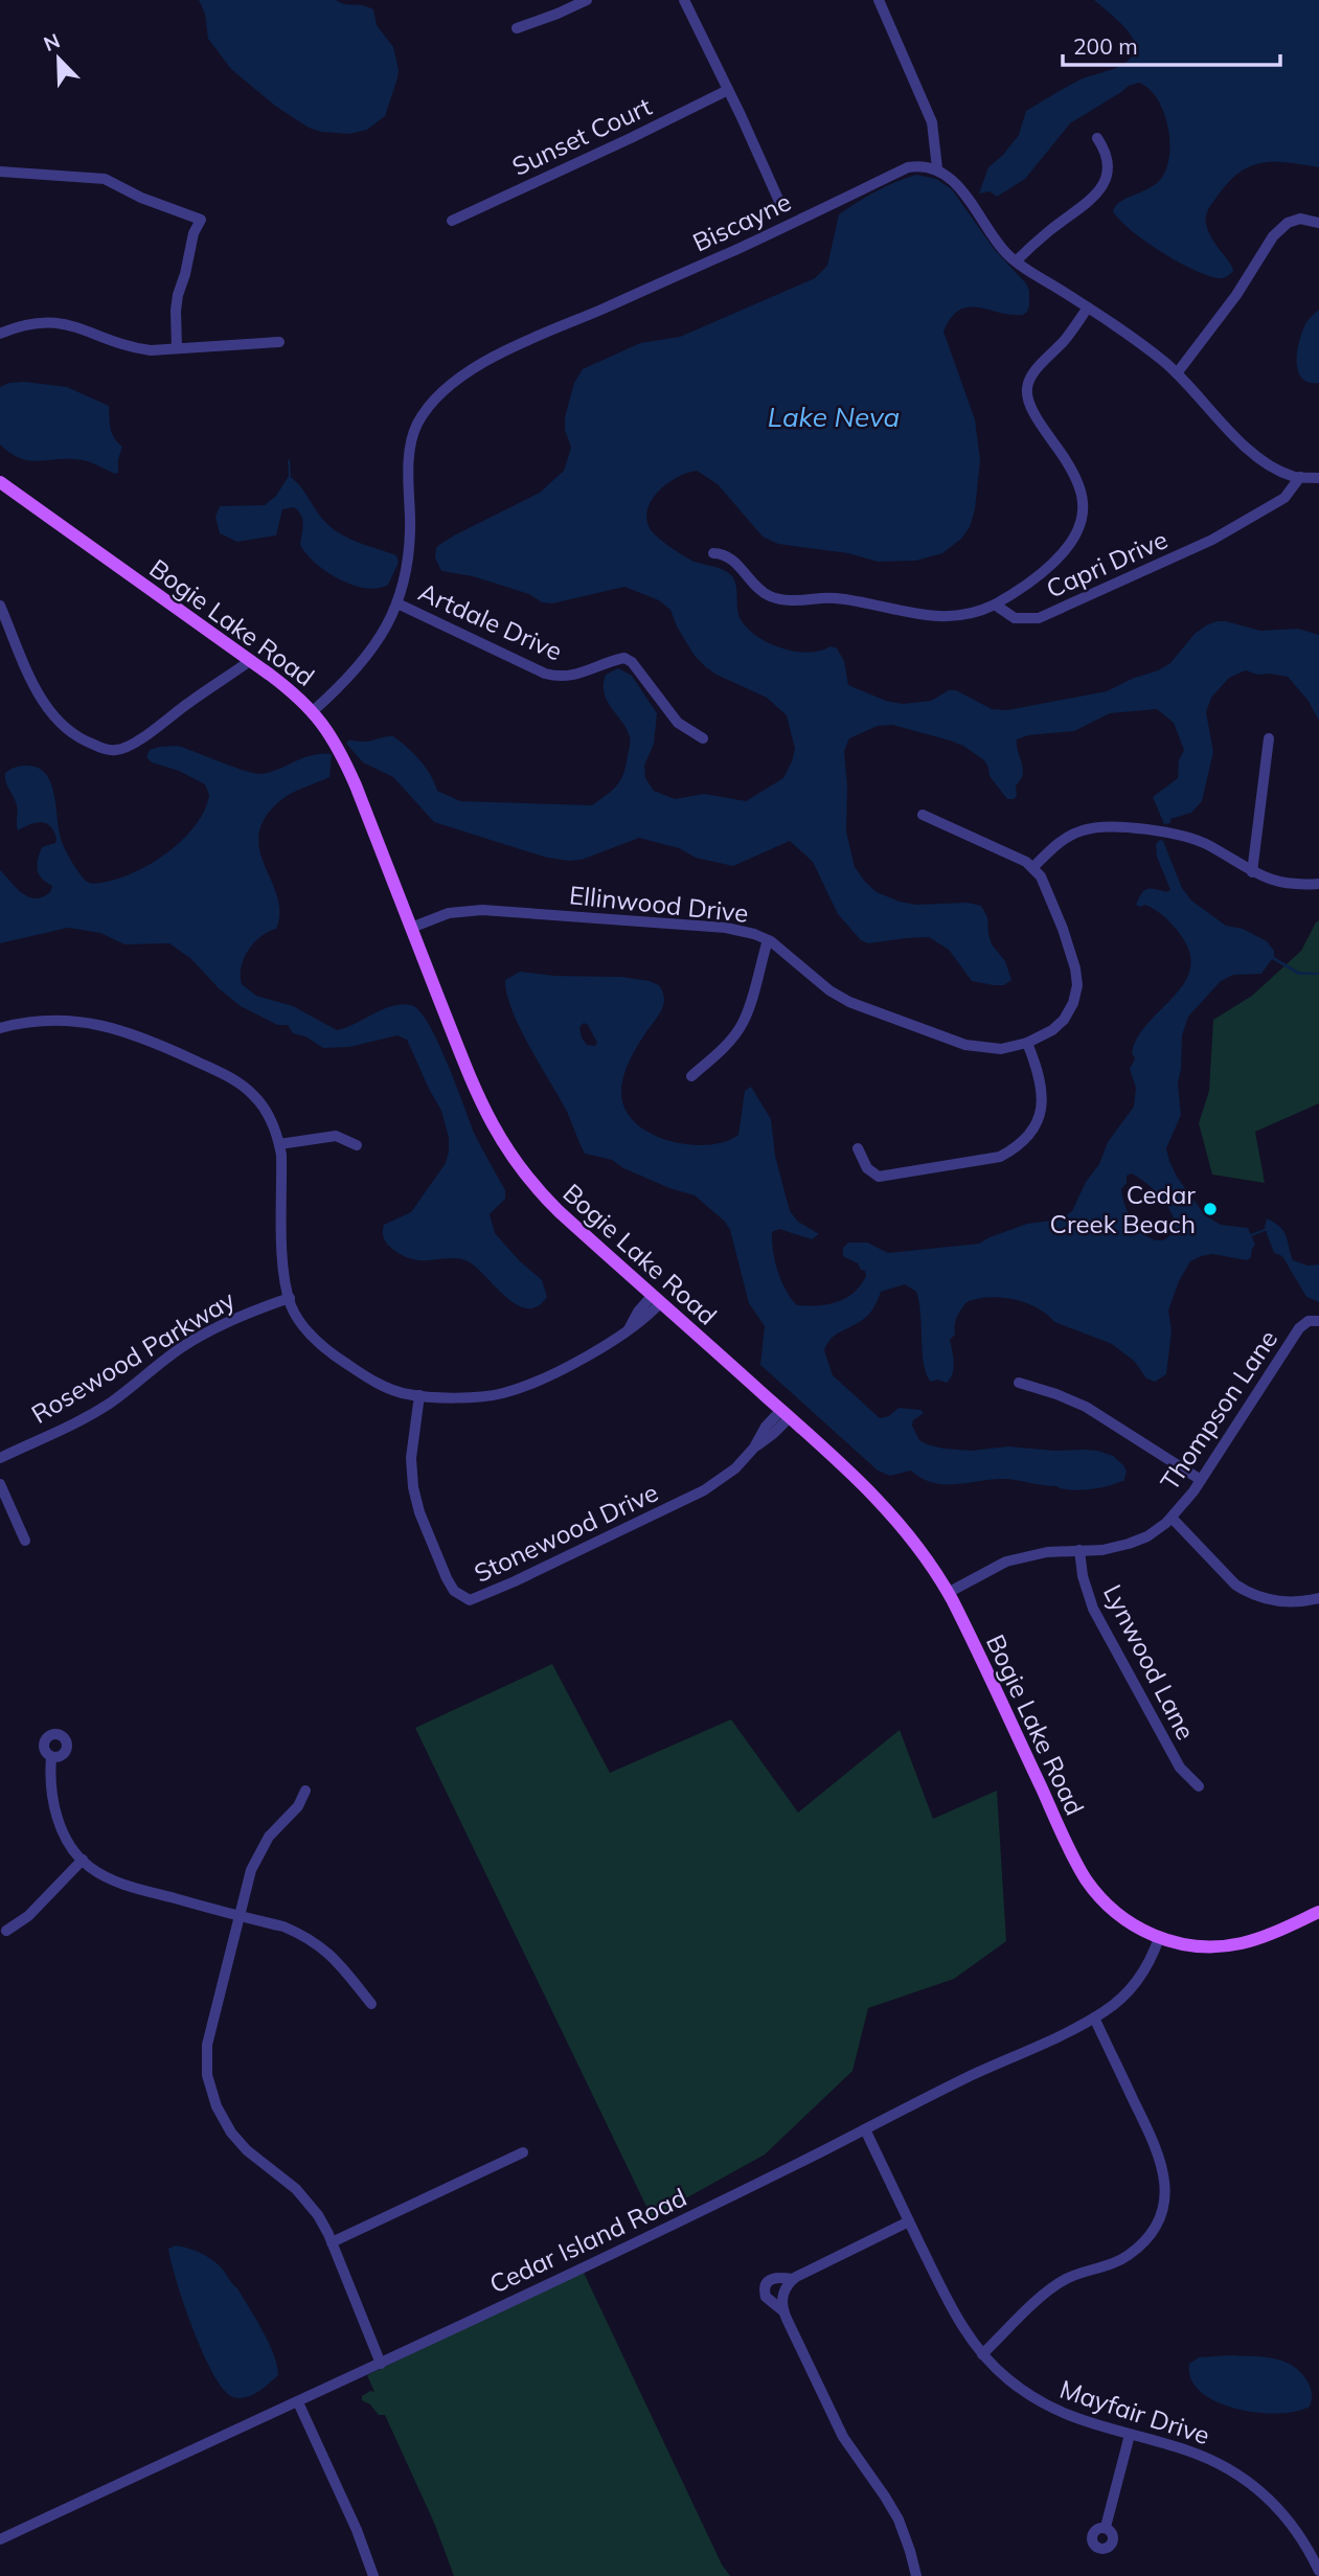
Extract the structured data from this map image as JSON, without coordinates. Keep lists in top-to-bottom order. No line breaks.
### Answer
{"streets":{"main road":["Bogie Lake Road"],"street":["Sunset Court","Biscayne","Capri Drive","Artdale Drive","Ellinwood Drive","Rosewood Parkway","Thompson Lane","Stonewood Drive","Lynwood Lane","Cedar Island Road","Mayfair Drive"]},"crossings":[["Biscayne","Artdale Drive"],["Biscayne","Bogie Lake Road"],["Bogie Lake Road","Ellinwood Drive"],["Bogie Lake Road","Thompson Lane"],["Bogie Lake Road","Stonewood Drive"],["Bogie Lake Road","Cedar Island Road"],["Thompson Lane","Lynwood Lane"],["Cedar Island Road","Mayfair Drive"]],"water":["Lake Neva"],"places":["Cedar Creek Beach"],"scale_bar":"200 m","north":"top left"}
